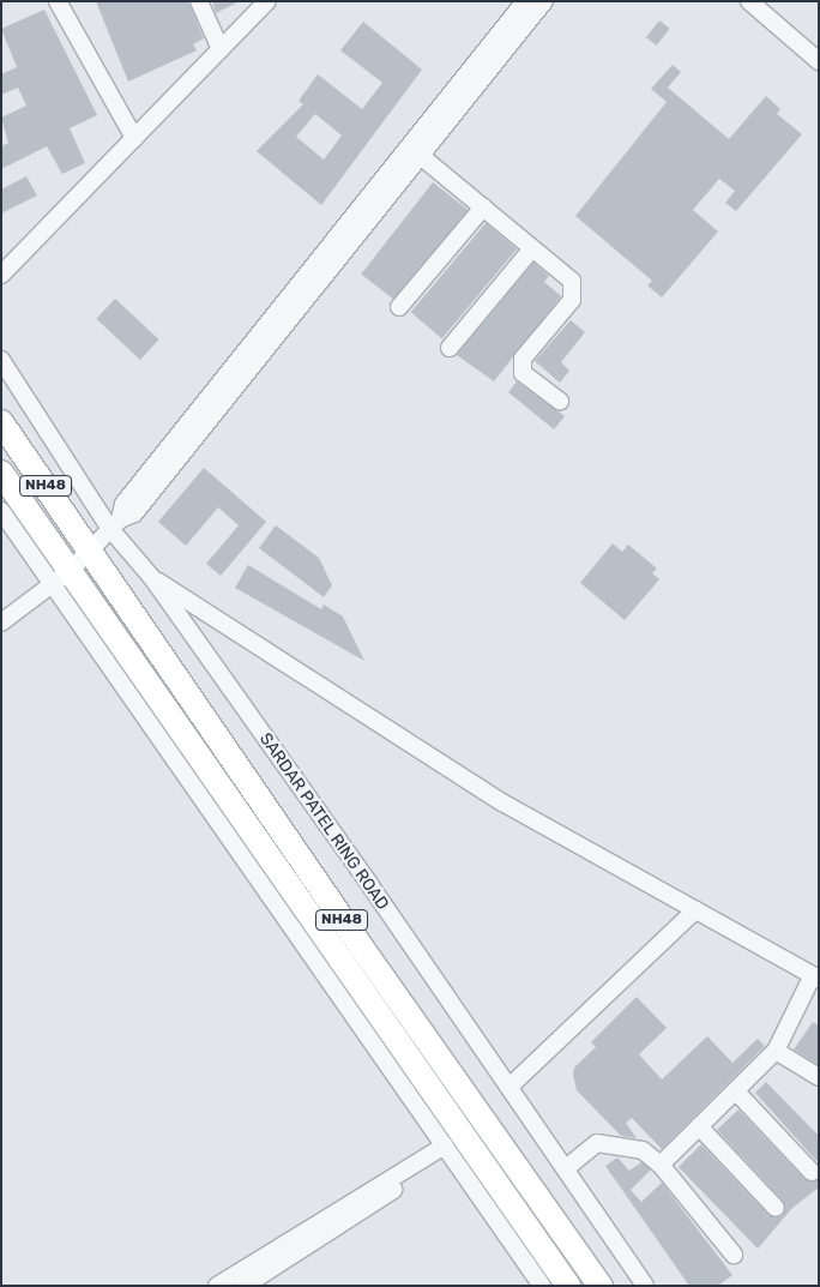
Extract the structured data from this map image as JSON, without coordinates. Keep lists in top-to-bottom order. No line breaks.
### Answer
{"streets":{"highway":["NH48"],"street":["SARDAR PATEL RING ROAD"]}}
